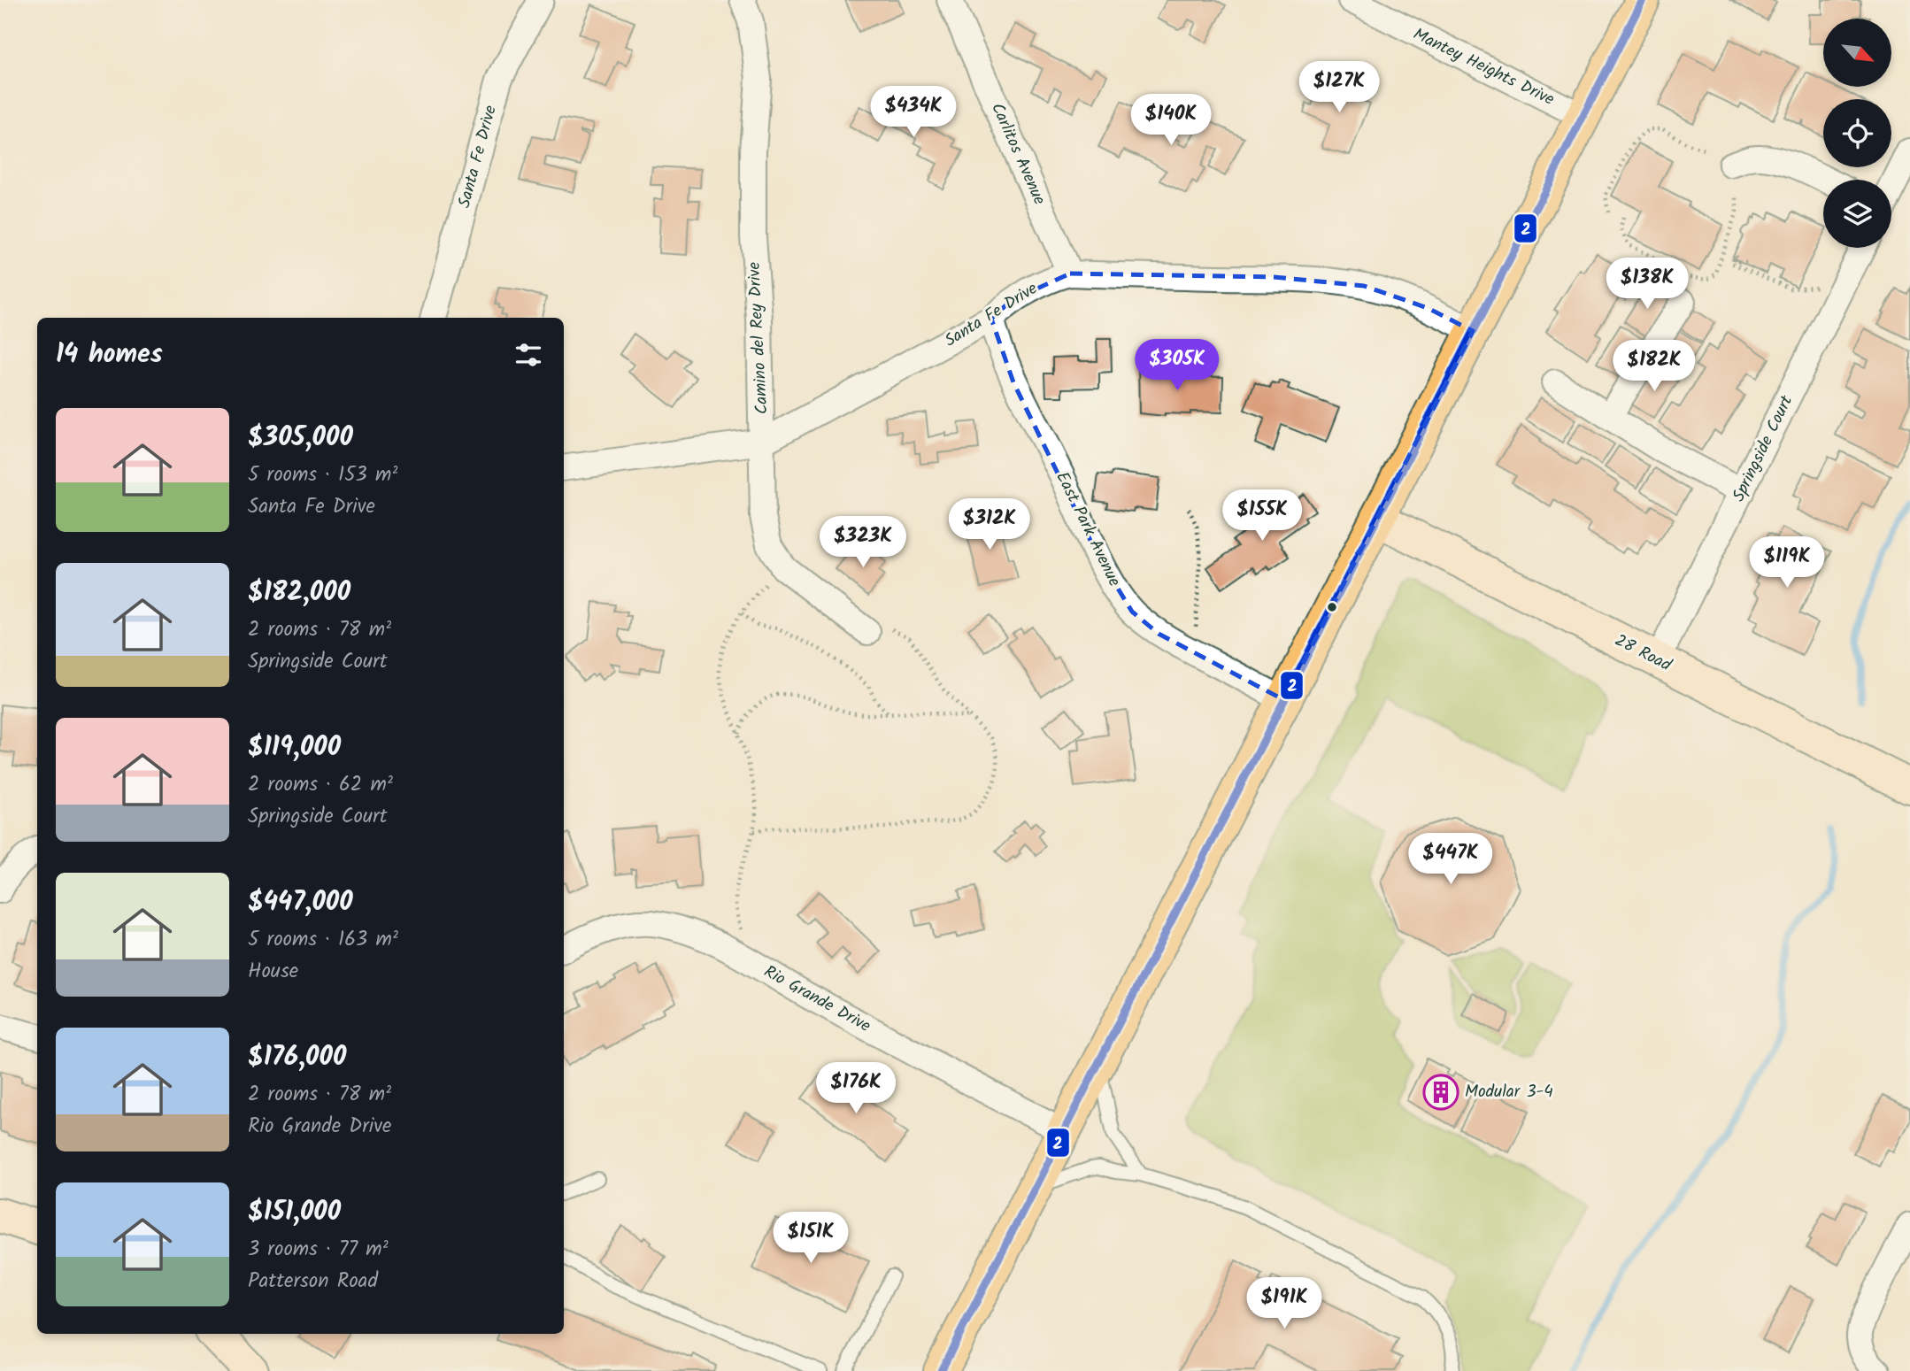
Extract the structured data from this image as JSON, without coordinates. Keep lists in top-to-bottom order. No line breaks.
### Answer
{"streets":{"street":["Mantey Heights Drive","Carlitos Avenue","Santa Fe Drive","Camino del Rey Drive","Springside Court","East Park Avenue","28 Road","Rio Grande Drive"]},"crossings":[["Carlitos Avenue","Santa Fe Drive"],["Santa Fe Drive","Camino del Rey Drive"],["Santa Fe Drive","East Park Avenue"],["Springside Court","28 Road"]],"places":{"building":["Modular 3-4"]},"lines":["transit line 2"],"north":"bottom right","page":{"price":["$127K","$434K","$140K","$138K","$305K","$182K","$155K","$312K","$323K","$119K","$447K","$176K","$151K","$191K"],"heading":"14 homes","list":[{"name":"$305,000","note":"5 rooms · 153 m² · Santa Fe Drive"},{"name":"$182,000","note":"2 rooms · 78 m² · Springside Court"},{"name":"$119,000","note":"2 rooms · 62 m² · Springside Court"},{"name":"$447,000","note":"5 rooms · 163 m² · House"},{"name":"$176,000","note":"2 rooms · 78 m² · Rio Grande Drive"},{"name":"$151,000","note":"3 rooms · 77 m² · Patterson Road"}]}}
